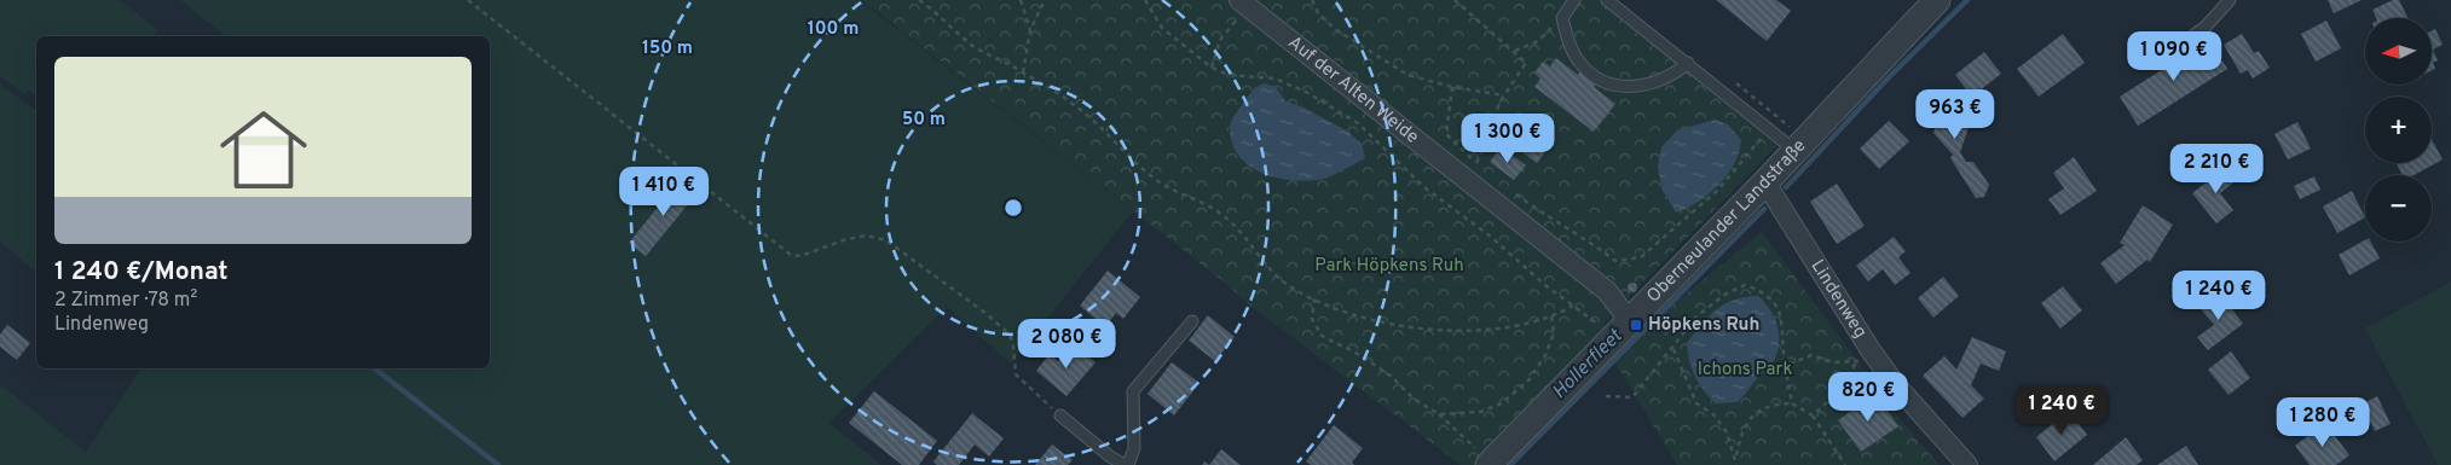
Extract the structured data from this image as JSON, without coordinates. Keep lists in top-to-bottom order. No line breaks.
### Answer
{"streets":{"street":["Auf der Alten Weide","Oberneulander Landstraße","Lindenweg"]},"crossings":[["Auf der Alten Weide","Oberneulander Landstraße"],["Oberneulander Landstraße","Lindenweg"]],"water":["Hollerfleet"],"parks":["Park Höpkens Ruh","Ichons Park"],"places":{"transit":["Höpkens Ruh"]},"north":"left","page":{"map_buttons":["+","−"],"price":["1 090 €","963 €","1 300 €","2 210 €","1 410 €","1 240 €","2 080 €","820 €","1 240 €","1 280 €"],"list":[{"name":"1 240 €/Monat","note":"2 Zimmer · 78 m² · Lindenweg"}]},"rings":["100 m","150 m","50 m"]}
